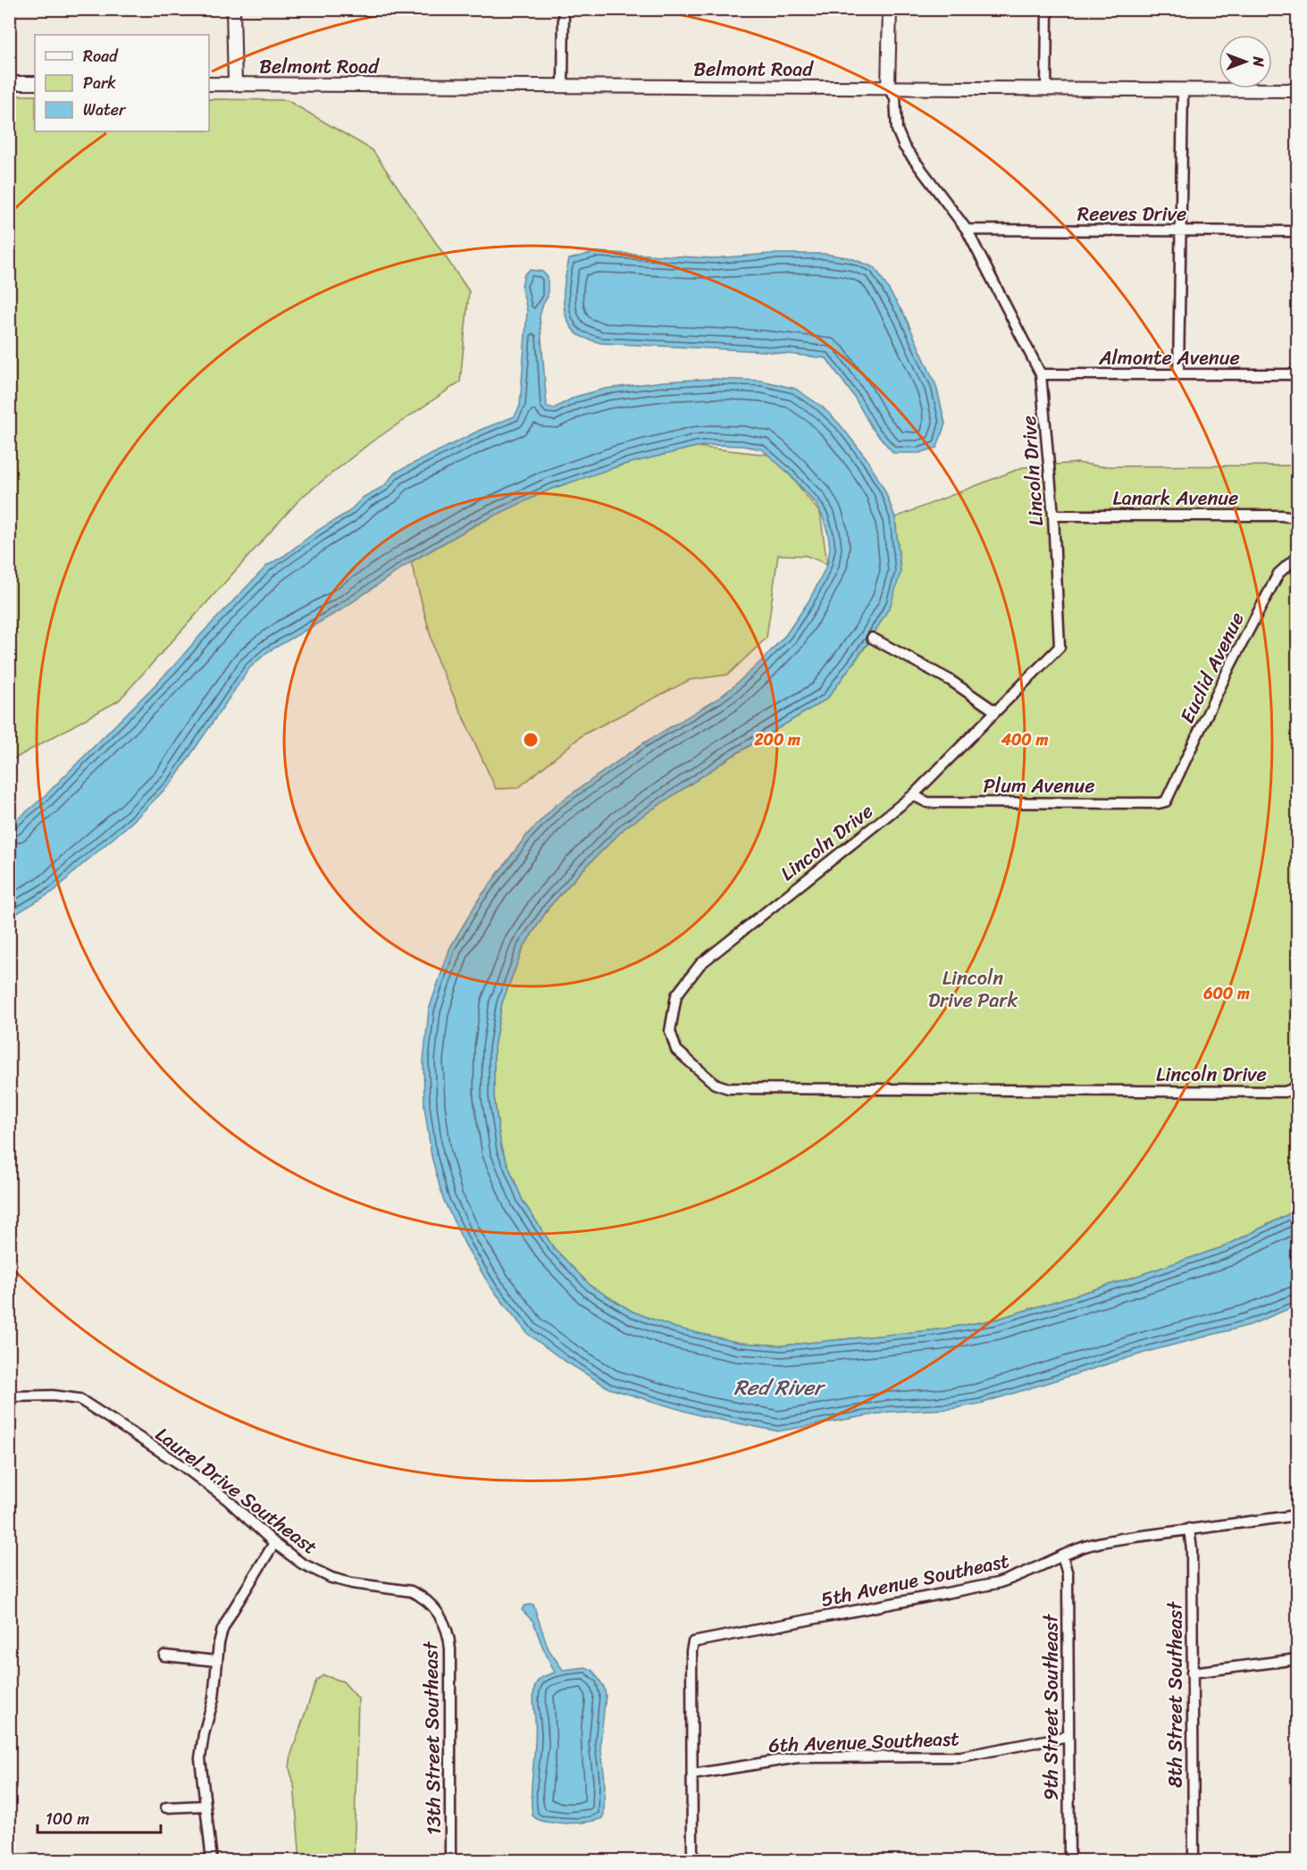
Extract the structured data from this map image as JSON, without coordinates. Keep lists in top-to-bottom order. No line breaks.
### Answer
{"streets":{"street":["Belmont Road","Reeves Drive","Almonte Avenue","Lincoln Drive","Lanark Avenue","Euclid Avenue","Plum Avenue","Laurel Drive Southeast","5th Avenue Southeast","8th Street Southeast","9th Street Southeast","13th Street Southeast","6th Avenue Southeast"]},"crossings":[["Belmont Road","Lincoln Drive"],["Reeves Drive","Lincoln Drive"],["Almonte Avenue","Lincoln Drive"],["Lincoln Drive","Lanark Avenue"],["Lincoln Drive","Plum Avenue"],["Euclid Avenue","Plum Avenue"],["Laurel Drive Southeast","13th Street Southeast"],["5th Avenue Southeast","8th Street Southeast"],["5th Avenue Southeast","9th Street Southeast"],["5th Avenue Southeast","6th Avenue Southeast"],["9th Street Southeast","6th Avenue Southeast"]],"water":["Red River"],"parks":["Lincoln Drive Park"],"legend":["Road","Park","Water"],"scale_bar":"100 m","north":"right","rings":["200 m","400 m","600 m"]}
